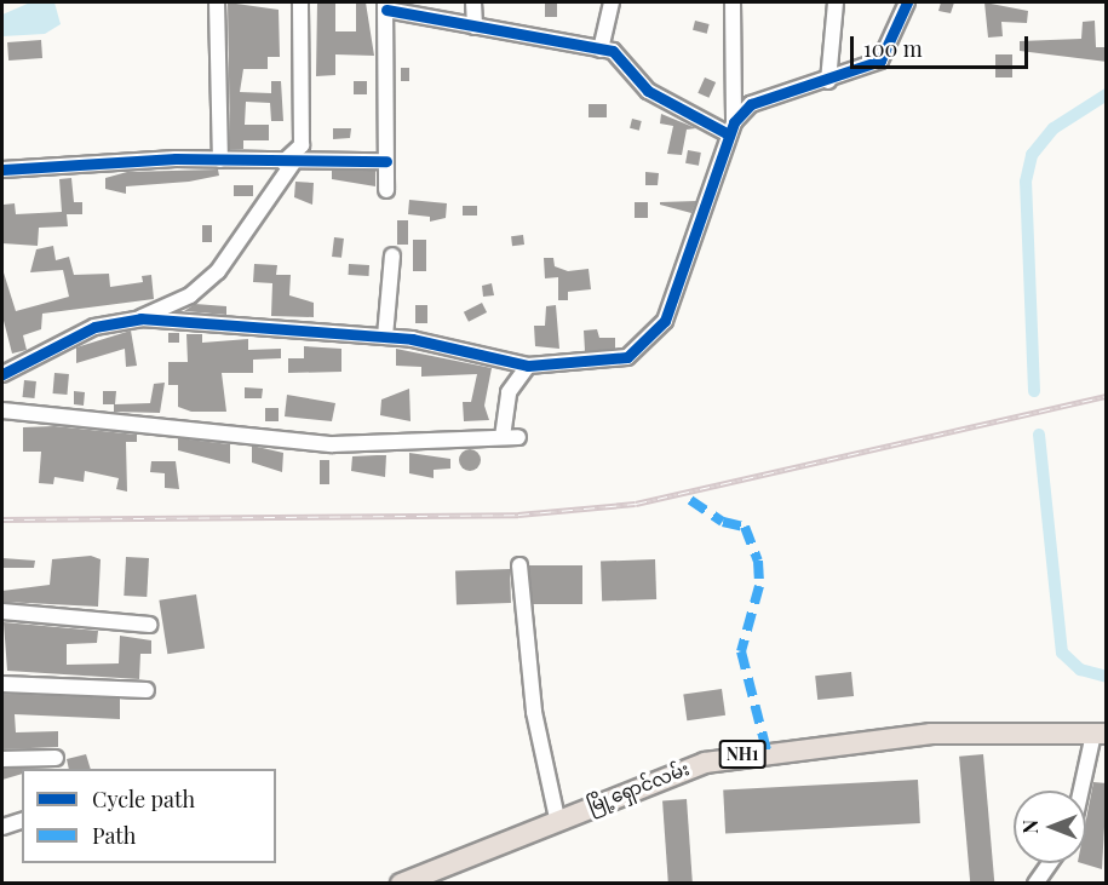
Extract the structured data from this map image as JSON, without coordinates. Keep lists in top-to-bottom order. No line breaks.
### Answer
{"streets":{"highway":["NH1","မြို့ရှောင်လမ်း"]},"legend":["Cycle path","Path"],"scale_bar":"100 m","north":"left"}
